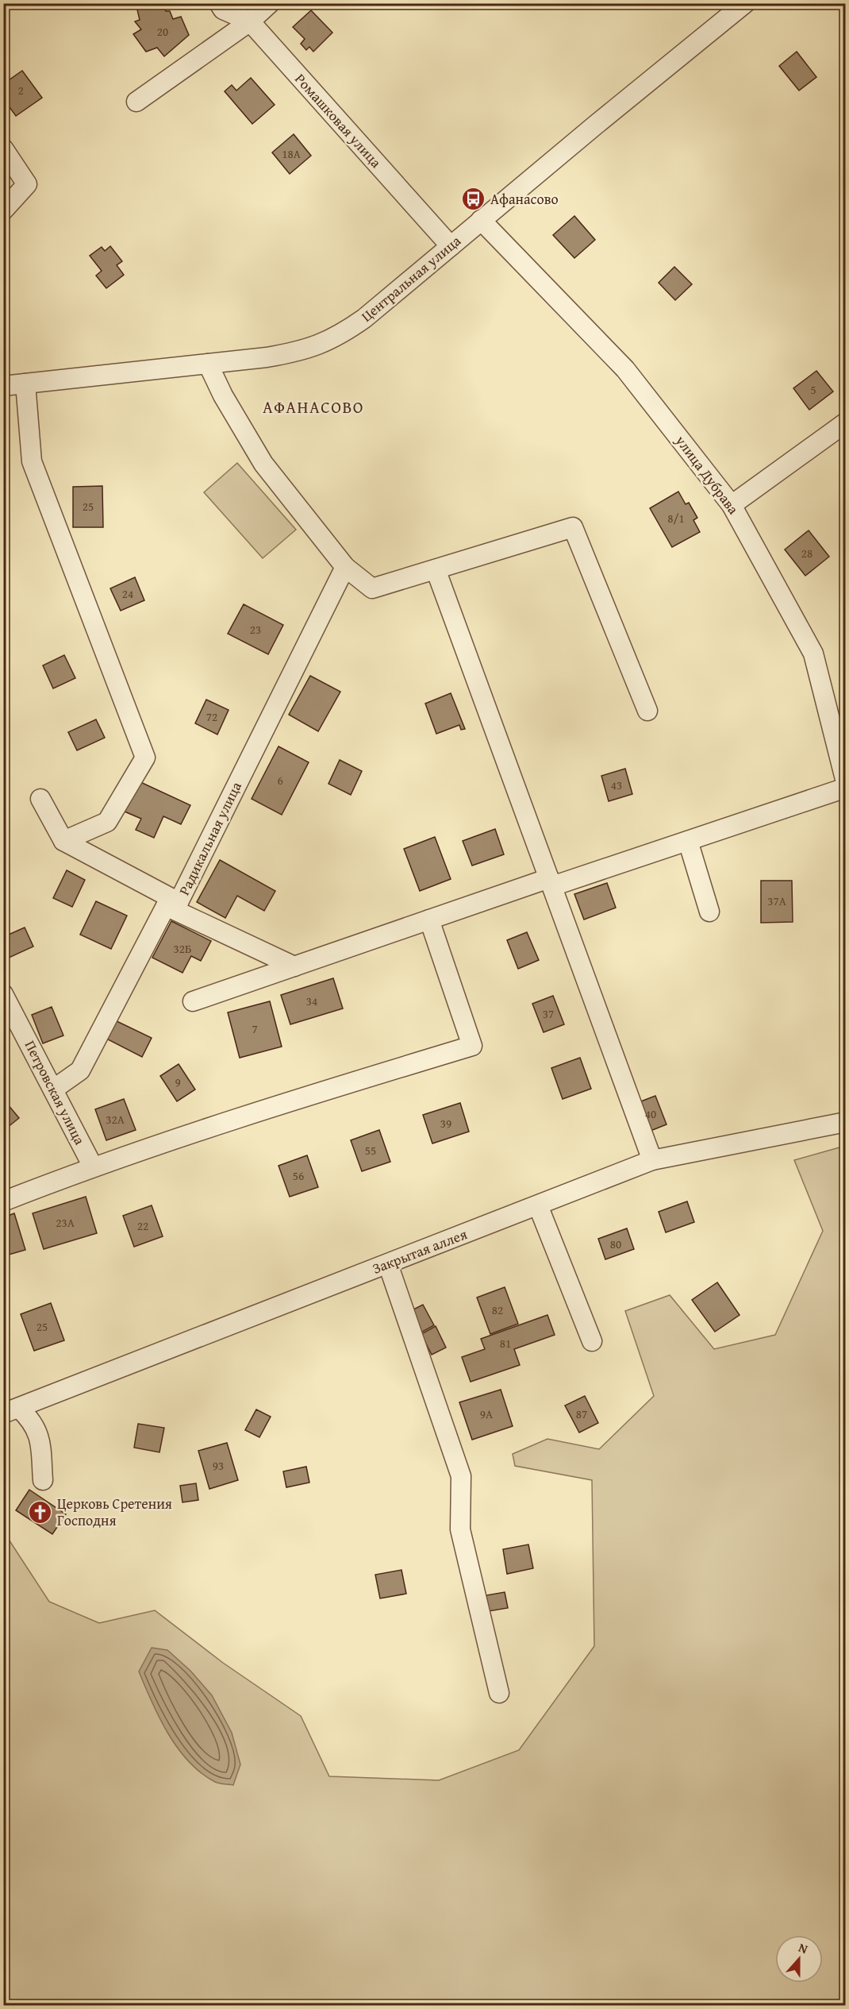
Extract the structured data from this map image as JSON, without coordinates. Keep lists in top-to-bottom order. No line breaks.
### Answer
{"streets":{"street":["Ромашковая улица","Центральная улица","улица Дубрава","Радикальная улица","Петровская улица","Закрытая аллея"]},"crossings":[["Ромашковая улица","Центральная улица"],["Центральная улица","улица Дубрава"],["Радикальная улица","Петровская улица"]],"districts":["АФАНАСОВО"],"places":{"bus stop":["Афанасово"],"church":["Церковь Сретения Господня"]},"house_numbers":["20","2","18А","5","25","8/1","28","24","23","72","6","43","37А","32Б","34","37","7","9","40","32А","39","55","56","23А","22","80","82","25","81","9А","87","93"],"north":"top"}
